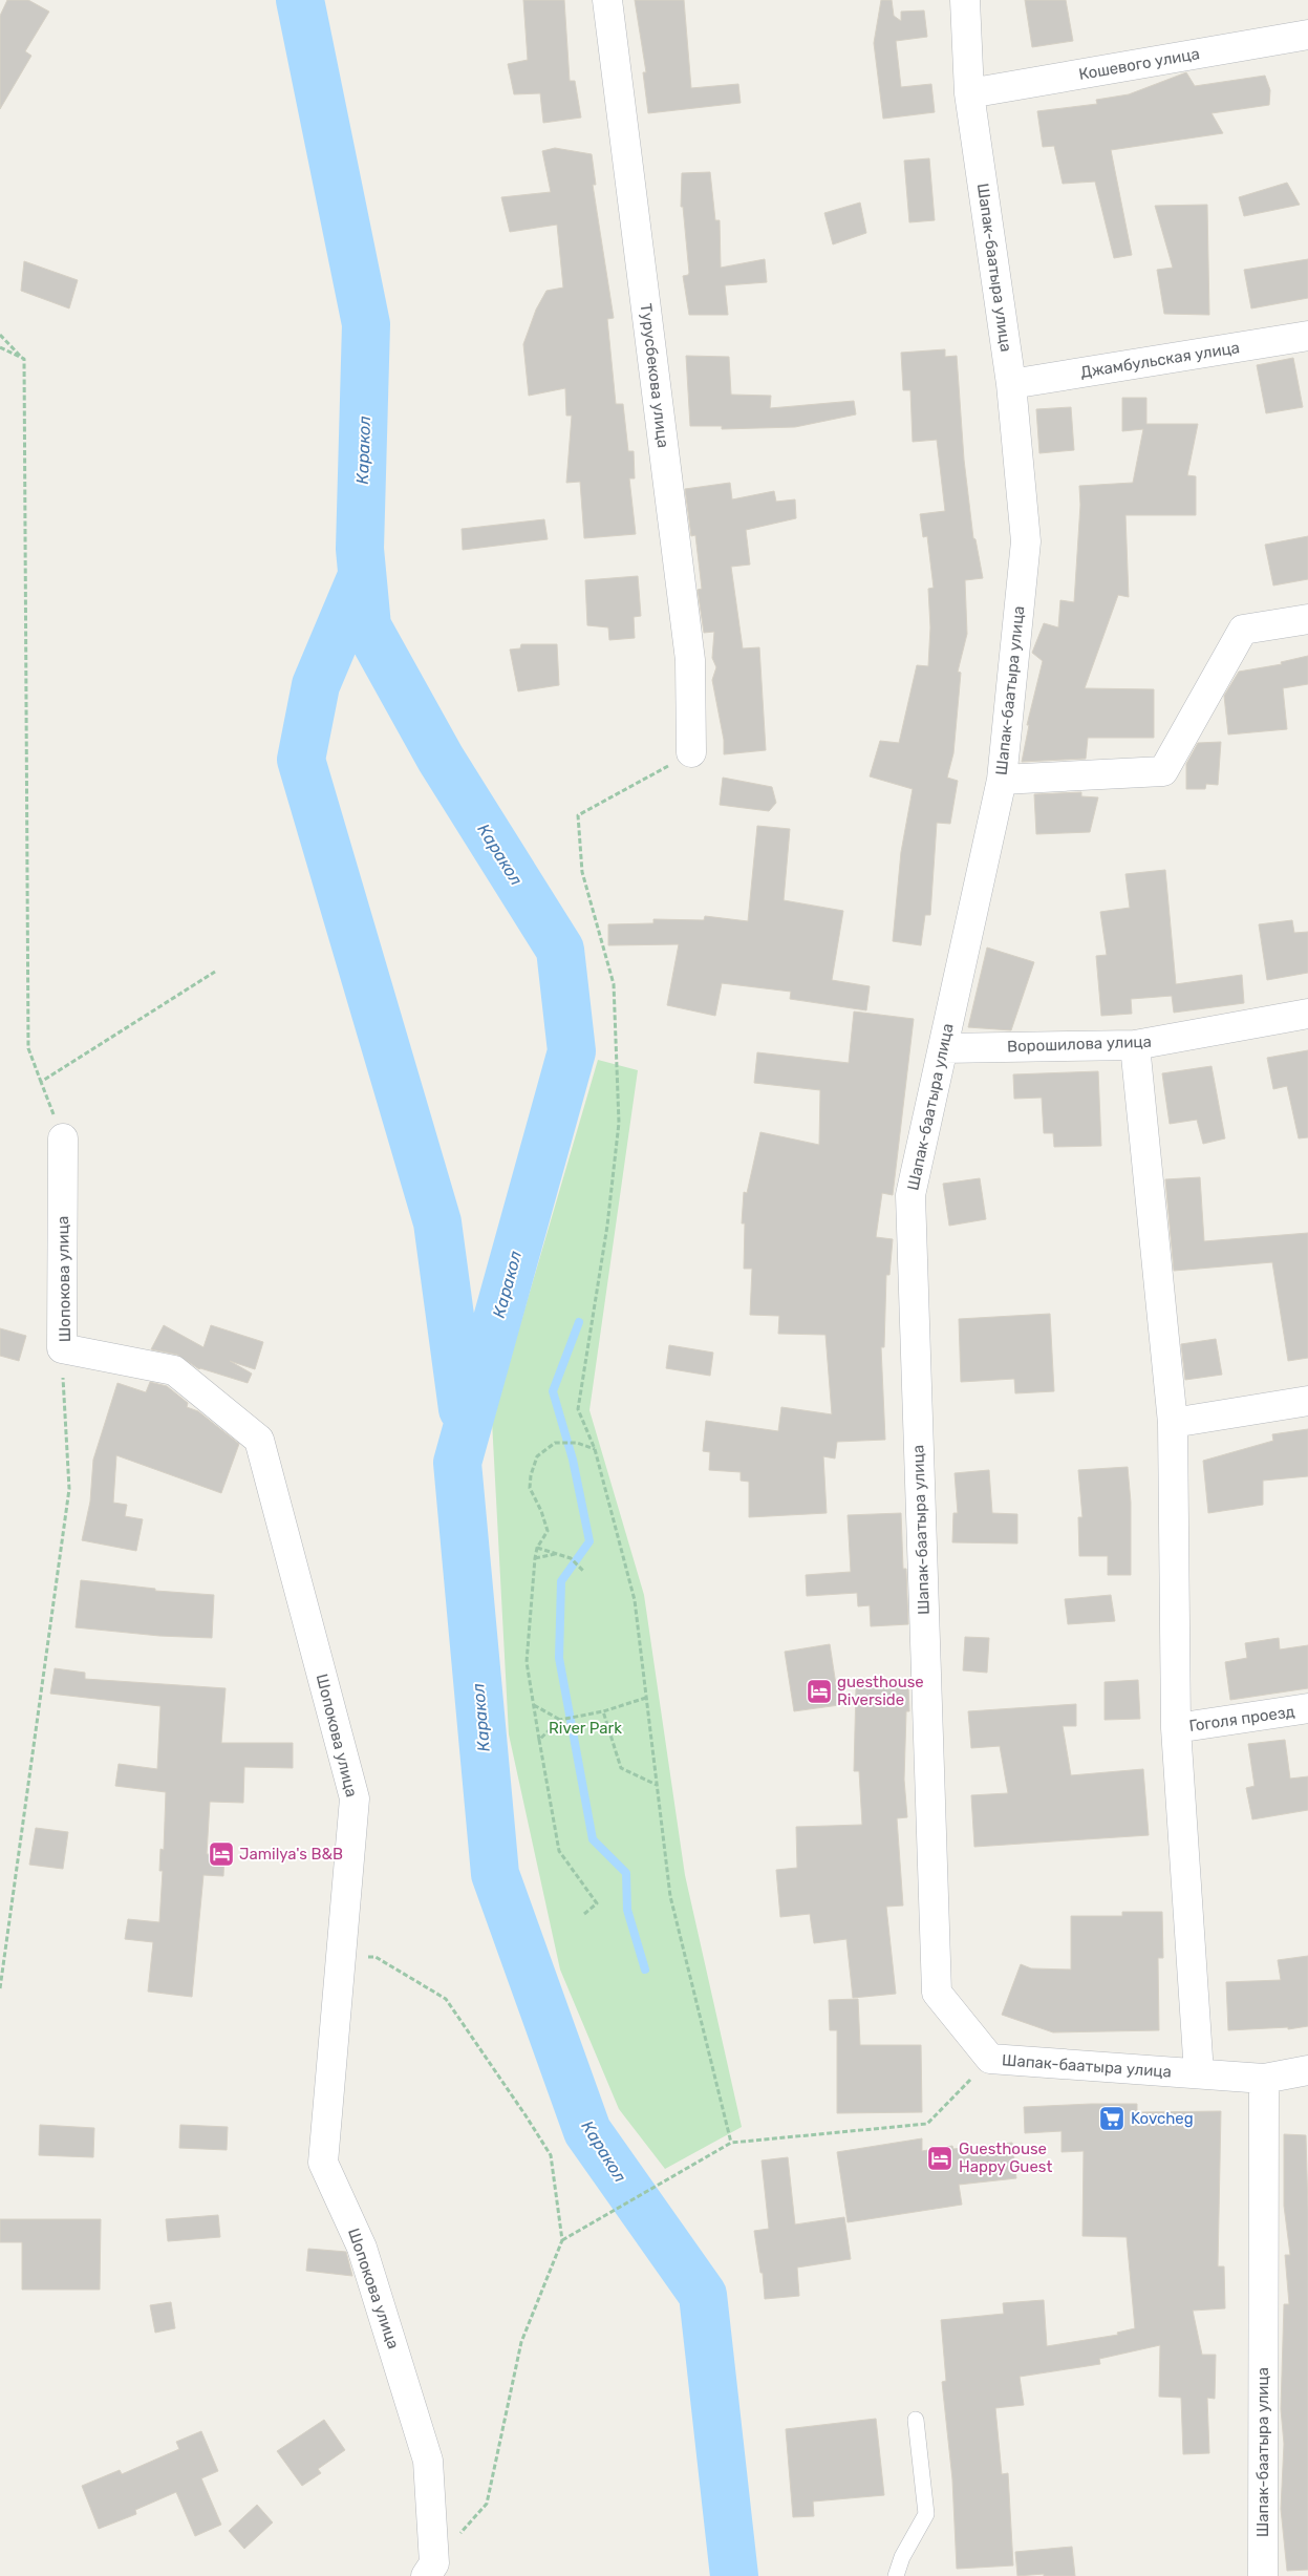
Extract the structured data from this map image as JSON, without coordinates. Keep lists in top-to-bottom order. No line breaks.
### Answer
{"streets":{"street":["Кошевого улица","Шапак-баатыра улица","Джамбульская улица","Турусбекова улица","Ворошилова улица","Шопокова улица","Гоголя проезд"]},"crossings":[["Кошевого улица","Шапак-баатыра улица"],["Шапак-баатыра улица","Джамбульская улица"],["Шапак-баатыра улица","Ворошилова улица"]],"water":["Каракол"],"parks":["River Park"],"places":{"hotel":["guesthouse Riverside","Jamilya's B&B","Guesthouse Happy Guest"],"supermarket":["Kovcheg"]}}
